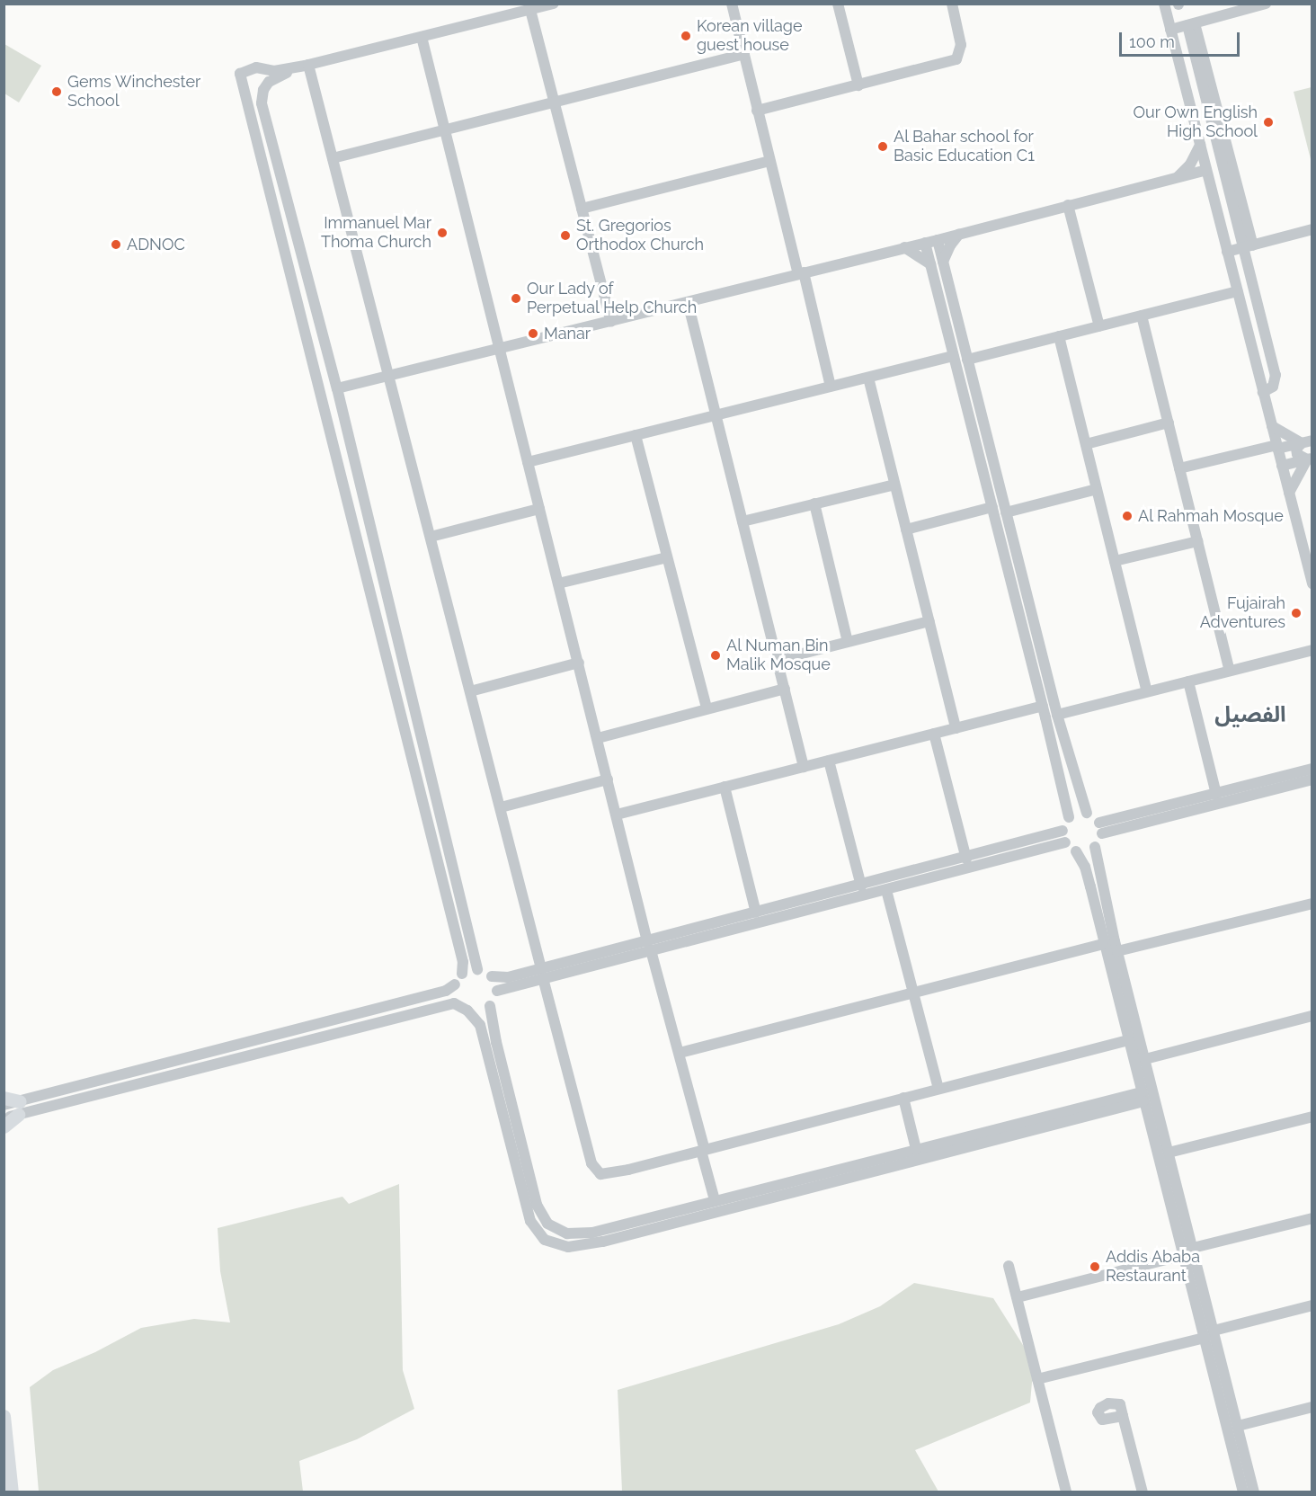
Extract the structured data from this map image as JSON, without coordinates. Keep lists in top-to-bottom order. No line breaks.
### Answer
{"districts":["الفصيل"],"places":["Korean village guest house","Gems Winchester School","Our Own English High School","Al Bahar school for Basic Education C1","Immanuel Mar Thoma Church","St. Gregorios Orthodox Church","ADNOC","Our Lady of Perpetual Help Church","Manar","Al Rahmah Mosque","Fujairah Adventures","Al Numan Bin Malik Mosque","Addis Ababa Restaurant"],"scale_bar":"100 m"}
